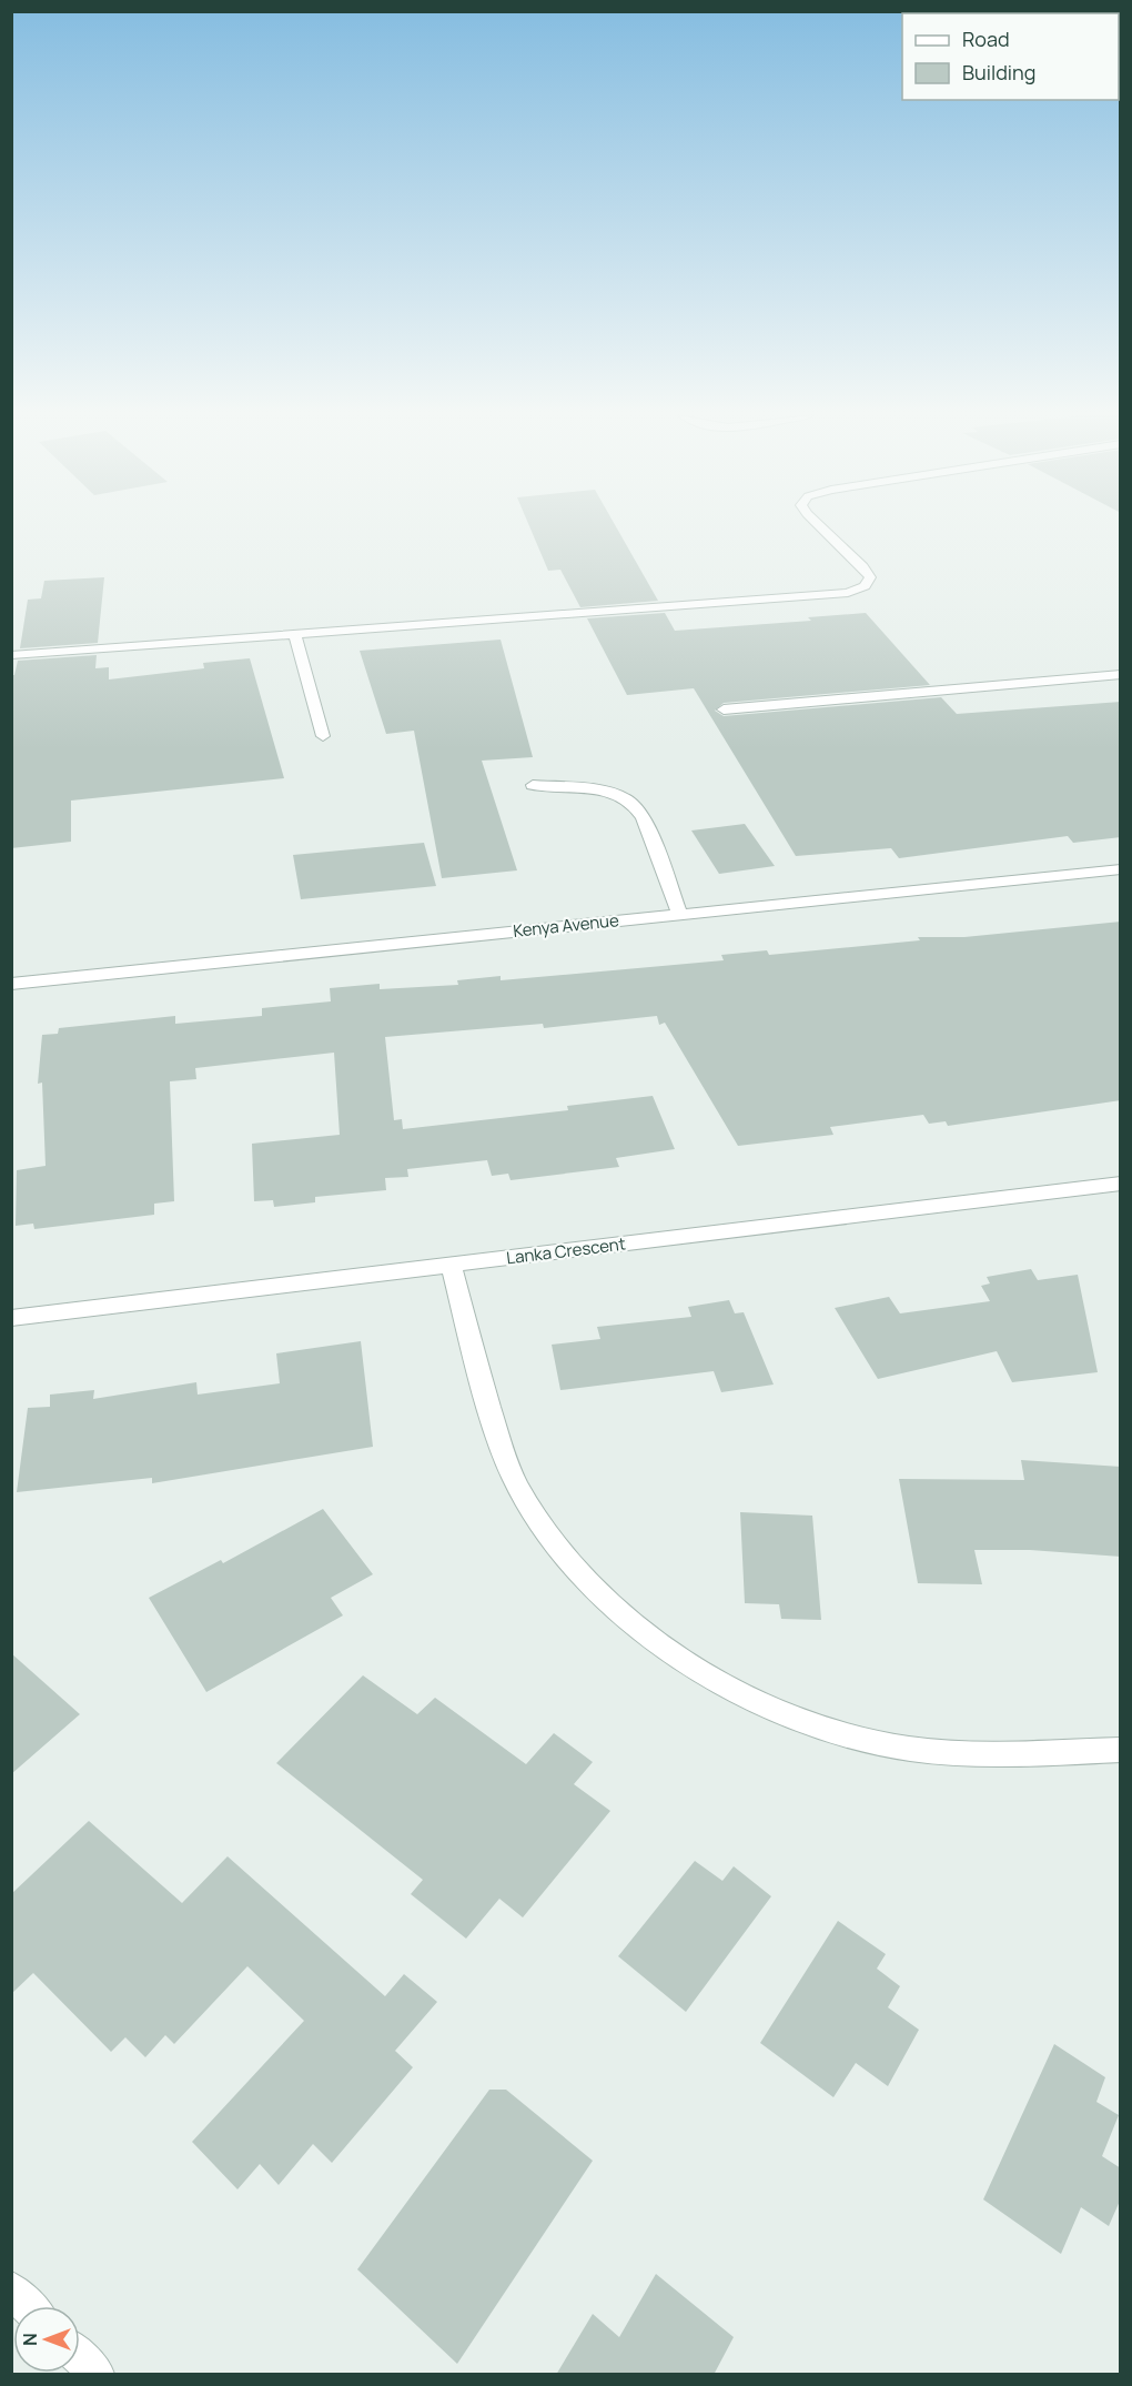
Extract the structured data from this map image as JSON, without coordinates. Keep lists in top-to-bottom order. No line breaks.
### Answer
{"streets":{"street":["Kenya Avenue","Lanka Crescent"]},"legend":["Road","Building"],"north":"left"}
